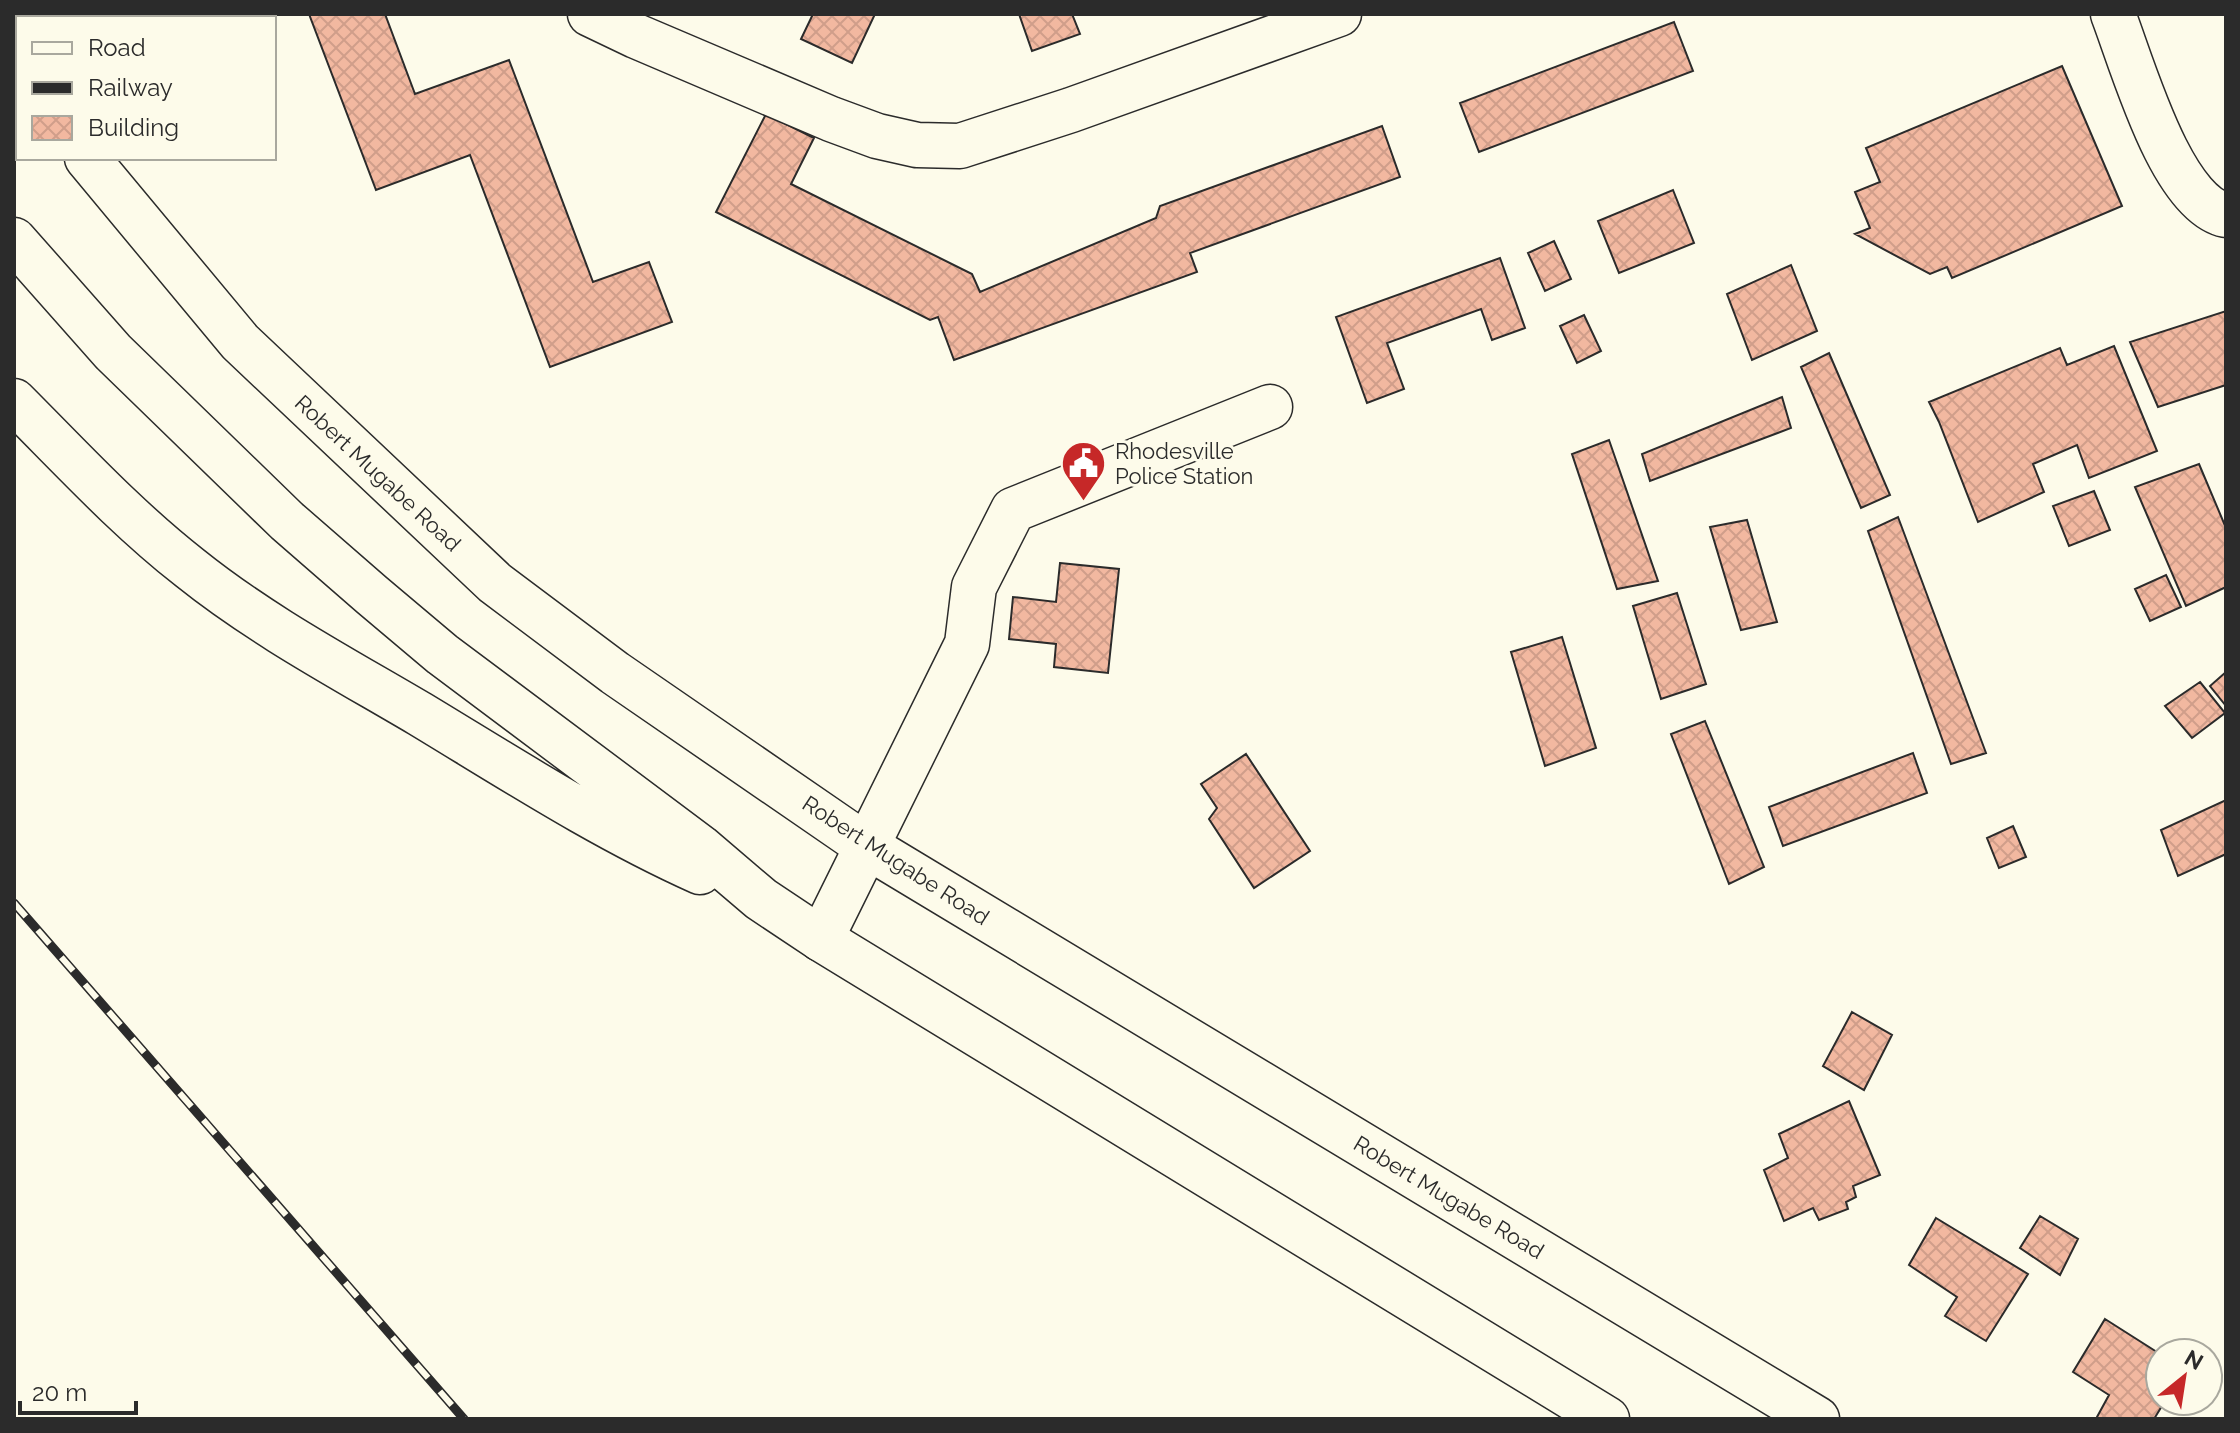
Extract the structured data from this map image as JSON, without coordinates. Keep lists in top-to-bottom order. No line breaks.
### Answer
{"streets":{"main road":["Robert Mugabe Road"]},"places":{"public building":["Rhodesville Police Station"]},"legend":["Road","Railway","Building"],"scale_bar":"20 m","north":"top right"}
